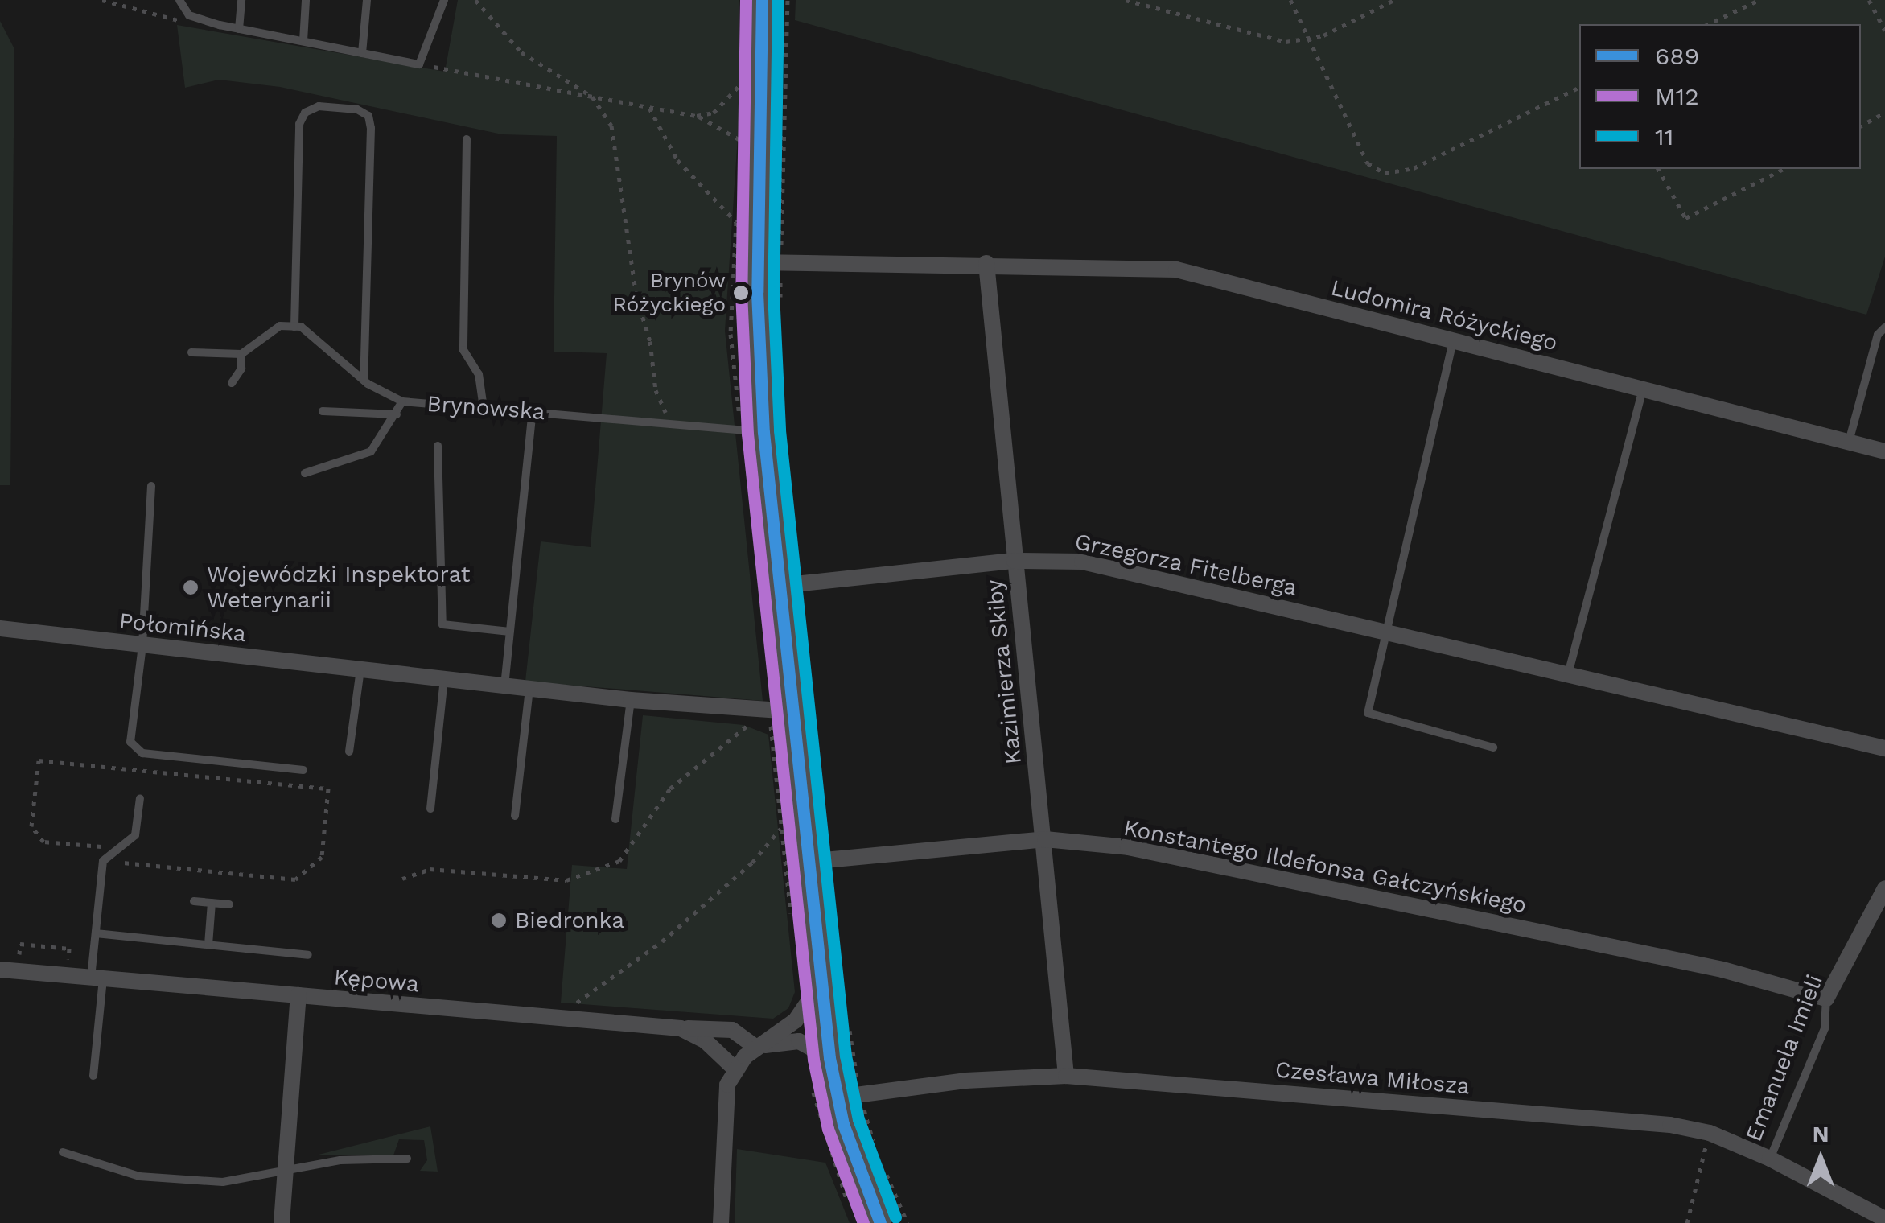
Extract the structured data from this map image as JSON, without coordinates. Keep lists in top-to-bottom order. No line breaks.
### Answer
{"streets":{"street":["Ludomira Różyckiego","Grzegorza Fitelberga","Połomińska","Kazimierza Skiby","Konstantego Ildefonsa Gałczyńskiego","Kępowa","Emanuela Imieli","Czesława Miłosza"],"lane":["Brynowska"]},"crossings":[["Ludomira Różyckiego","Kazimierza Skiby"],["Grzegorza Fitelberga","Kazimierza Skiby"],["Kazimierza Skiby","Konstantego Ildefonsa Gałczyńskiego"],["Kazimierza Skiby","Czesława Miłosza"],["Konstantego Ildefonsa Gałczyńskiego","Emanuela Imieli"],["Emanuela Imieli","Czesława Miłosza"]],"places":["Brynów Różyckiego","Wojewódzki Inspektorat Weterynarii","Biedronka"],"lines":["transit line 689","transit line M12","transit line 11"],"legend":["689","M12","11"],"north":"top"}
